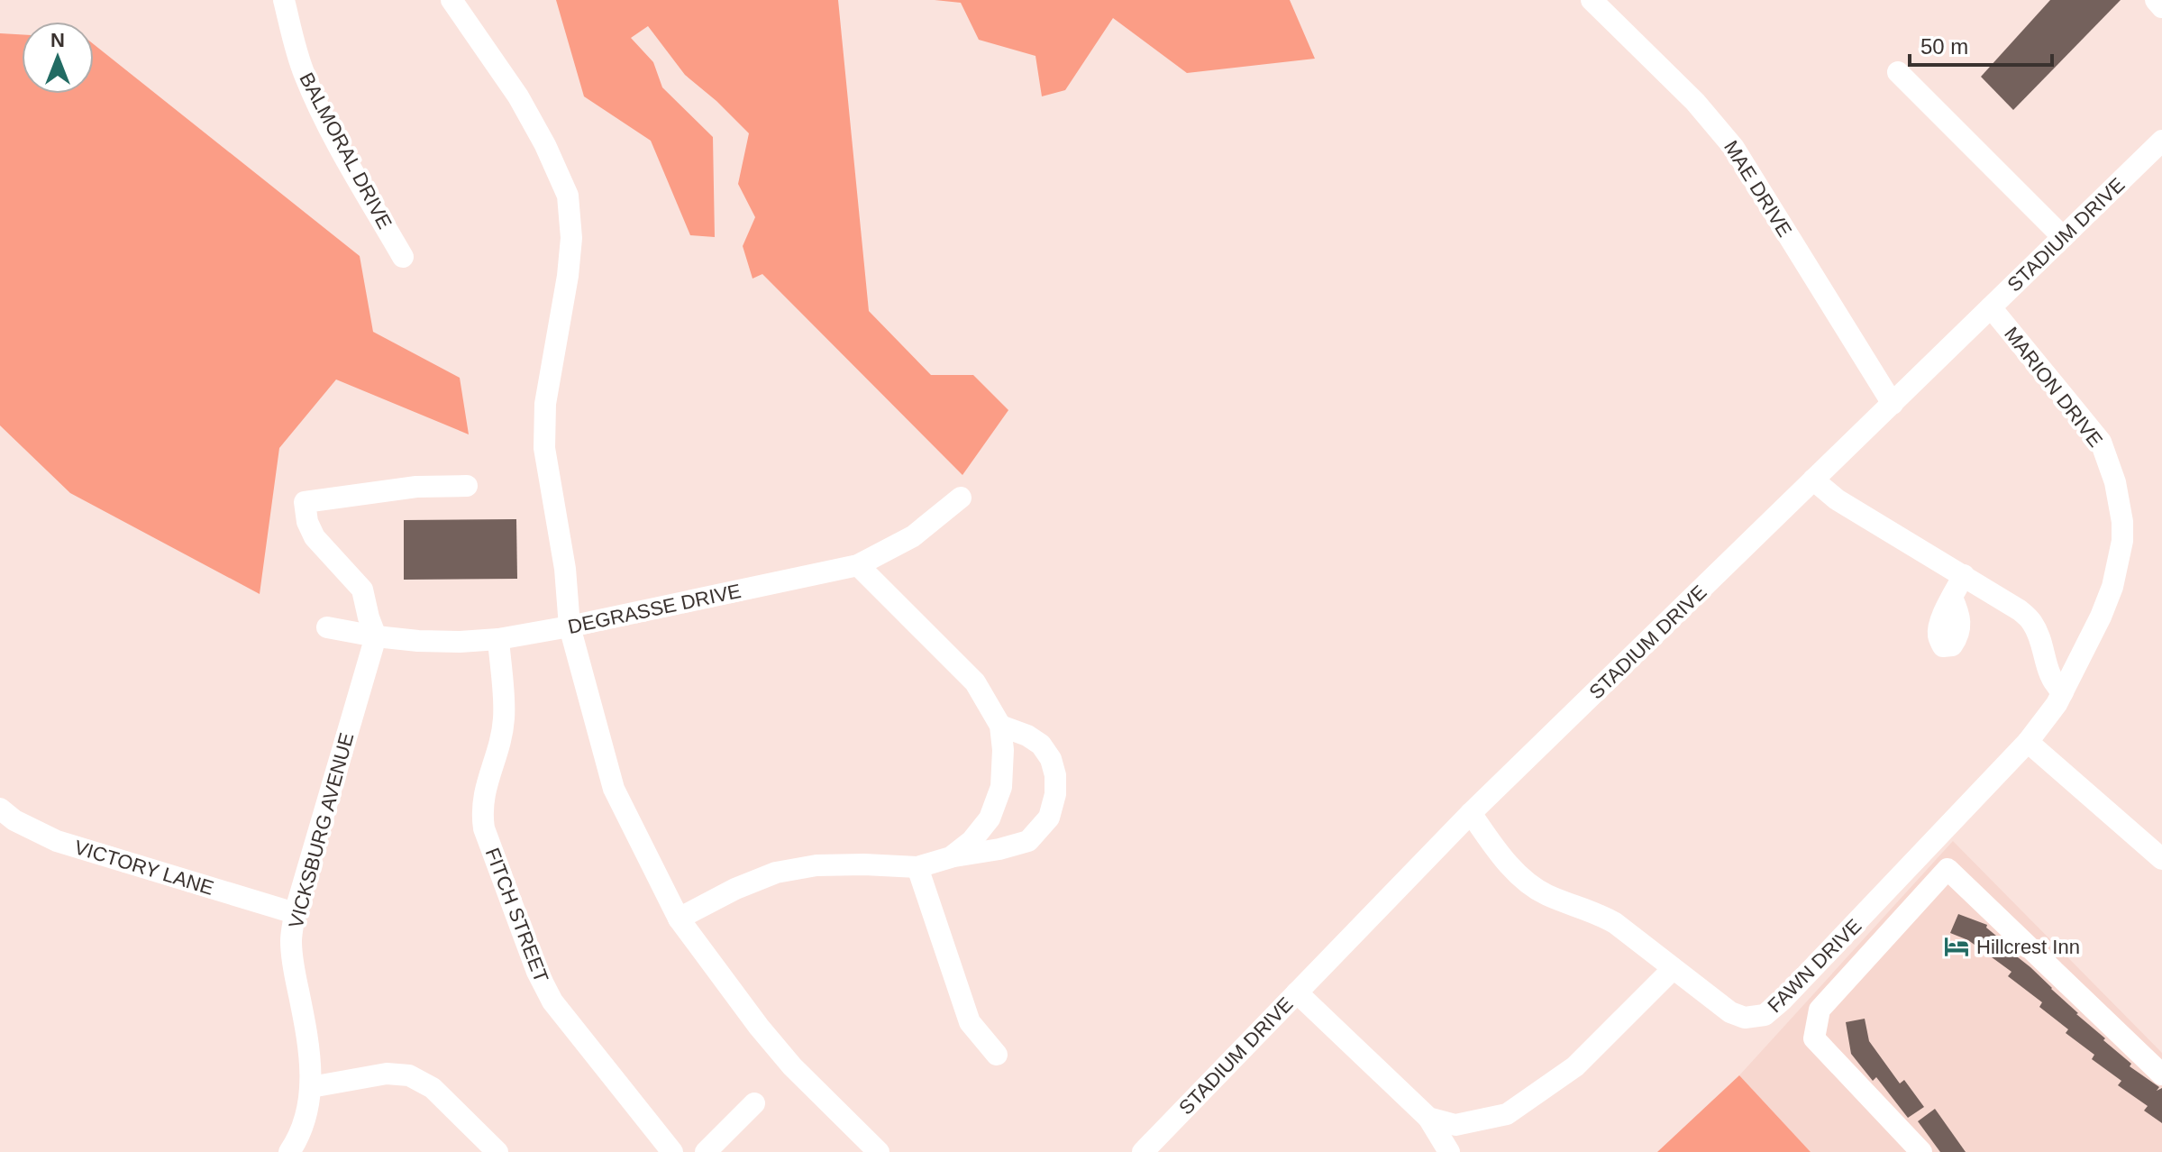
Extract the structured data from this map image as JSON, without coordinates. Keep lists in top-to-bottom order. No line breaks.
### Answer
{"streets":{"street":["BALMORAL DRIVE","MAE DRIVE","STADIUM DRIVE","MARION DRIVE","DEGRASSE DRIVE","VICKSBURG AVENUE","VICTORY LANE","FITCH STREET","FAWN DRIVE"]},"crossings":[["MAE DRIVE","STADIUM DRIVE"],["STADIUM DRIVE","MARION DRIVE"],["STADIUM DRIVE","FAWN DRIVE"],["MARION DRIVE","FAWN DRIVE"],["DEGRASSE DRIVE","VICKSBURG AVENUE"],["DEGRASSE DRIVE","FITCH STREET"],["VICKSBURG AVENUE","VICTORY LANE"]],"places":{"hotel":["Hillcrest Inn"]},"scale_bar":"50 m","north":"top"}
